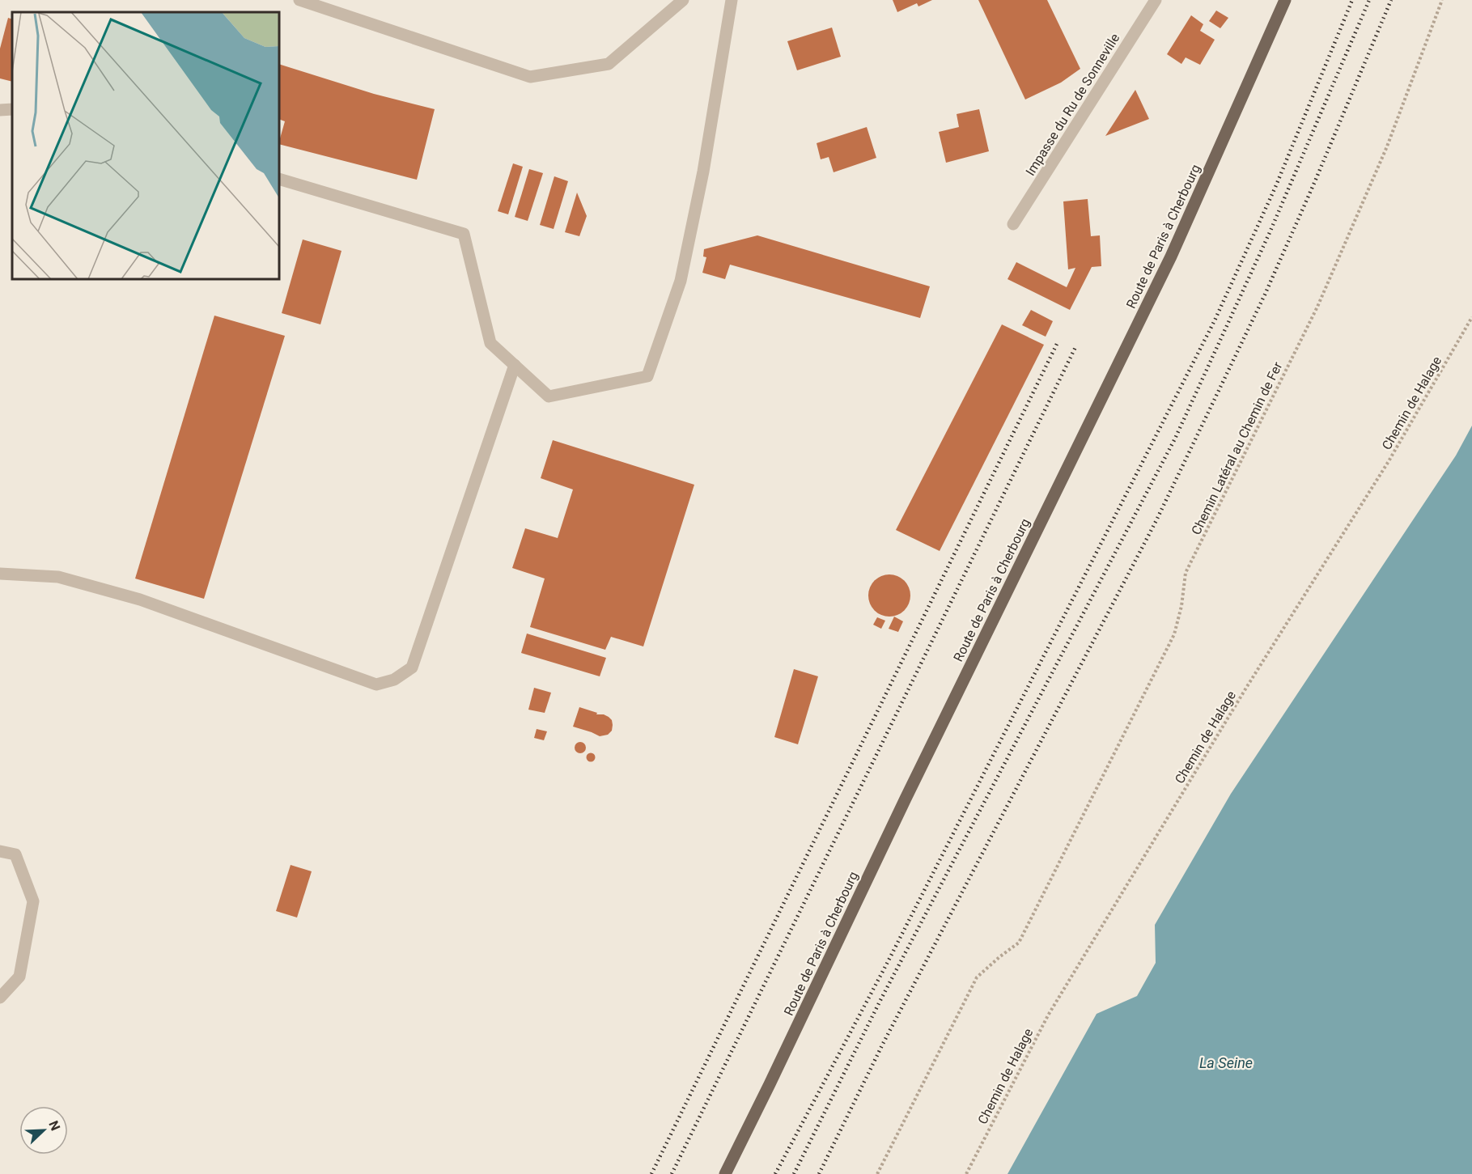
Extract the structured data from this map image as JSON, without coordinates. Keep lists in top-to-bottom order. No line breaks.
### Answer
{"streets":{"main road":["Route de Paris à Cherbourg"],"street":["Impasse du Ru de Sonneville"],"path":["Chemin de Halage","Chemin Latéral au Chemin de Fer"]},"water":["La Seine"],"north":"top right"}
